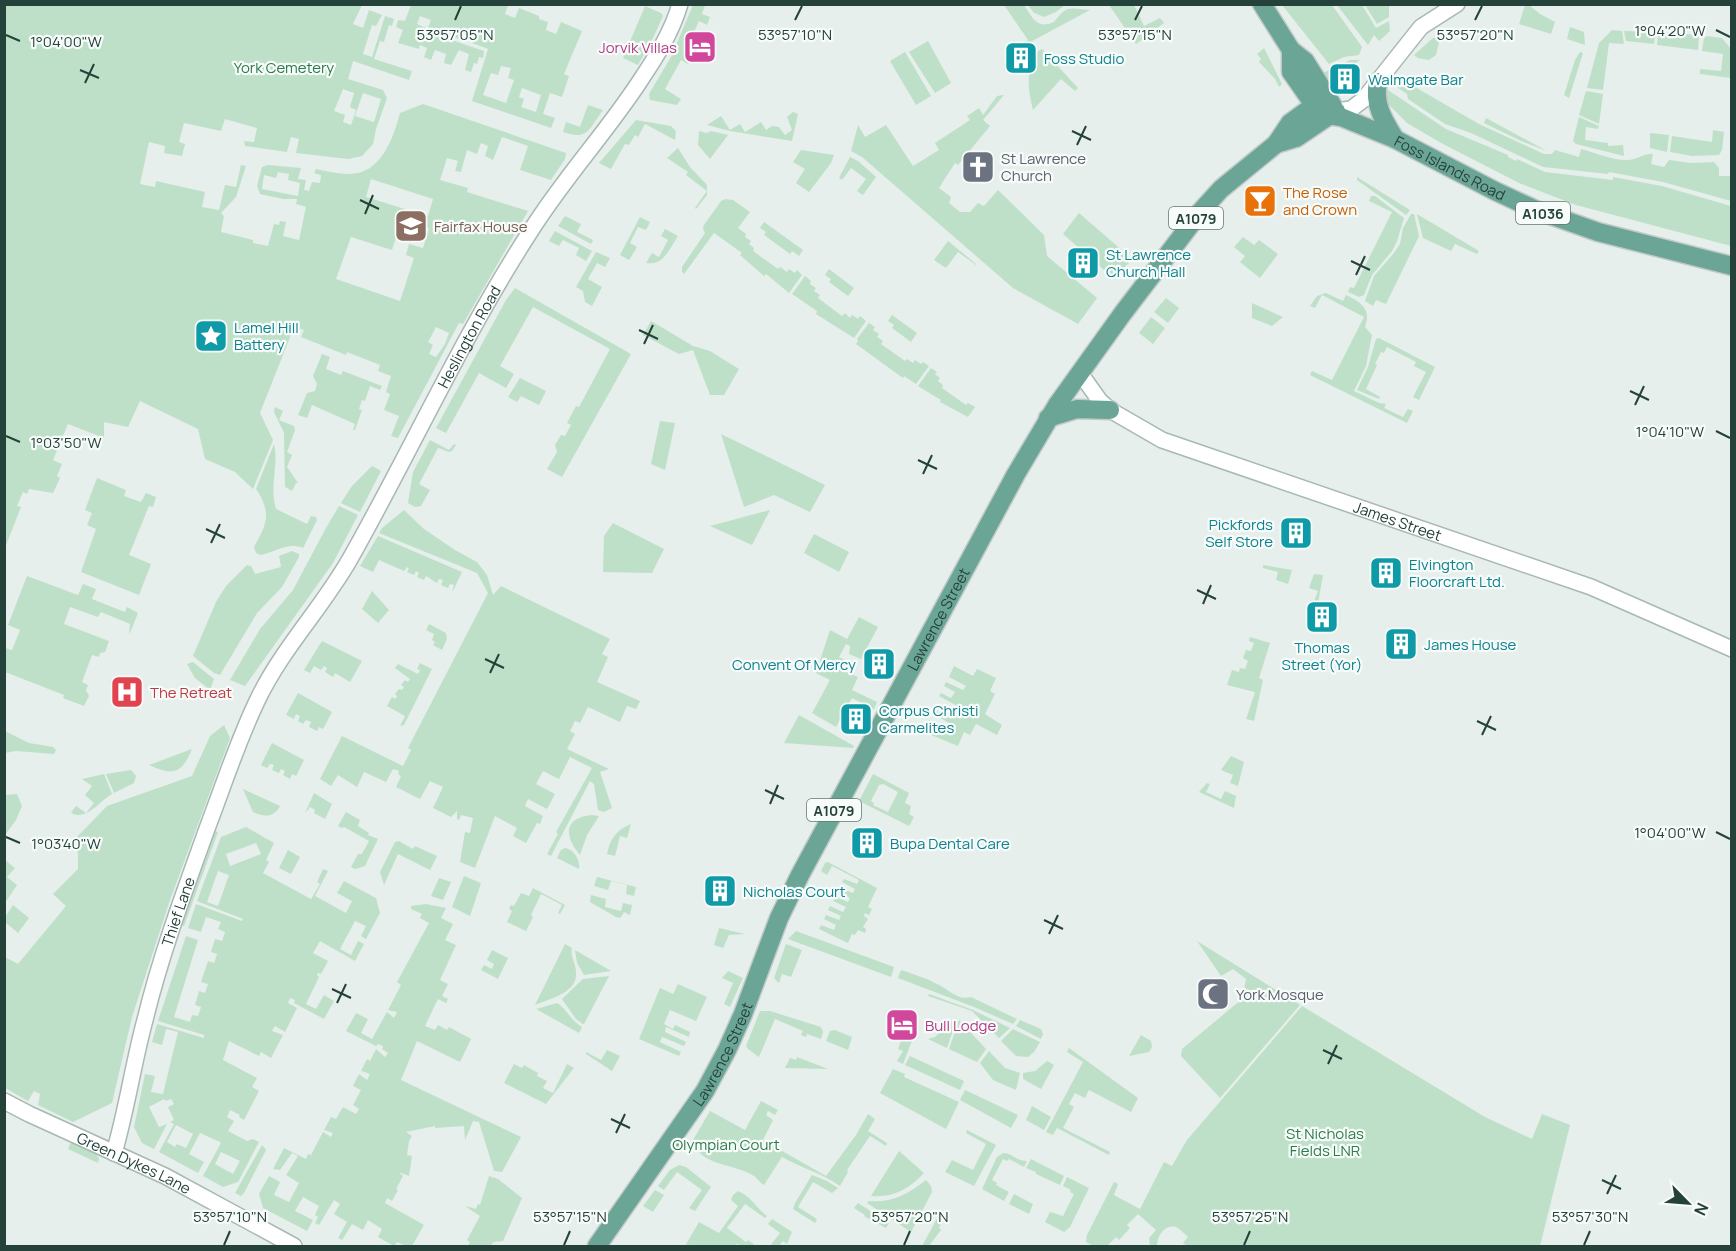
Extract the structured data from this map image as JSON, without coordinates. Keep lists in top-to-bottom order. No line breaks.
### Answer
{"streets":{"main road":["Foss Islands Road","A1036","A1079","Lawrence Street"],"street":["Heslington Road","James Street","Thief Lane","Green Dykes Lane"]},"crossings":[["Foss Islands Road","Lawrence Street"],["Heslington Road","Thief Lane"],["James Street","Lawrence Street"],["Thief Lane","Green Dykes Lane"]],"parks":["York Cemetery","St Nicholas Fields LNR","Olympian Court"],"places":{"hotel":["Jorvik Villas","Bull Lodge"],"building":["Foss Studio","Walmgate Bar","St Lawrence Church Hall","Pickfords Self Store","Elvington Floorcraft Ltd.","Thomas Street (Yor)","James House","Convent Of Mercy","Corpus Christi Carmelites","Bupa Dental Care","Nicholas Court"],"church":["St Lawrence Church"],"bar":["The Rose and Crown"],"school or university":["Fairfax House"],"place":["Lamel Hill Battery"],"hospital":["The Retreat"],"mosque":["York Mosque"]},"north":"bottom right","coordinates":["1°04'20\"W","53°57'05\"N","53°57'10\"N","53°57'15\"N","53°57'20\"N","1°04'00\"W","1°04'10\"W","1°03'50\"W","1°03'40\"W","53°57'25\"N","53°57'30\"N"]}
